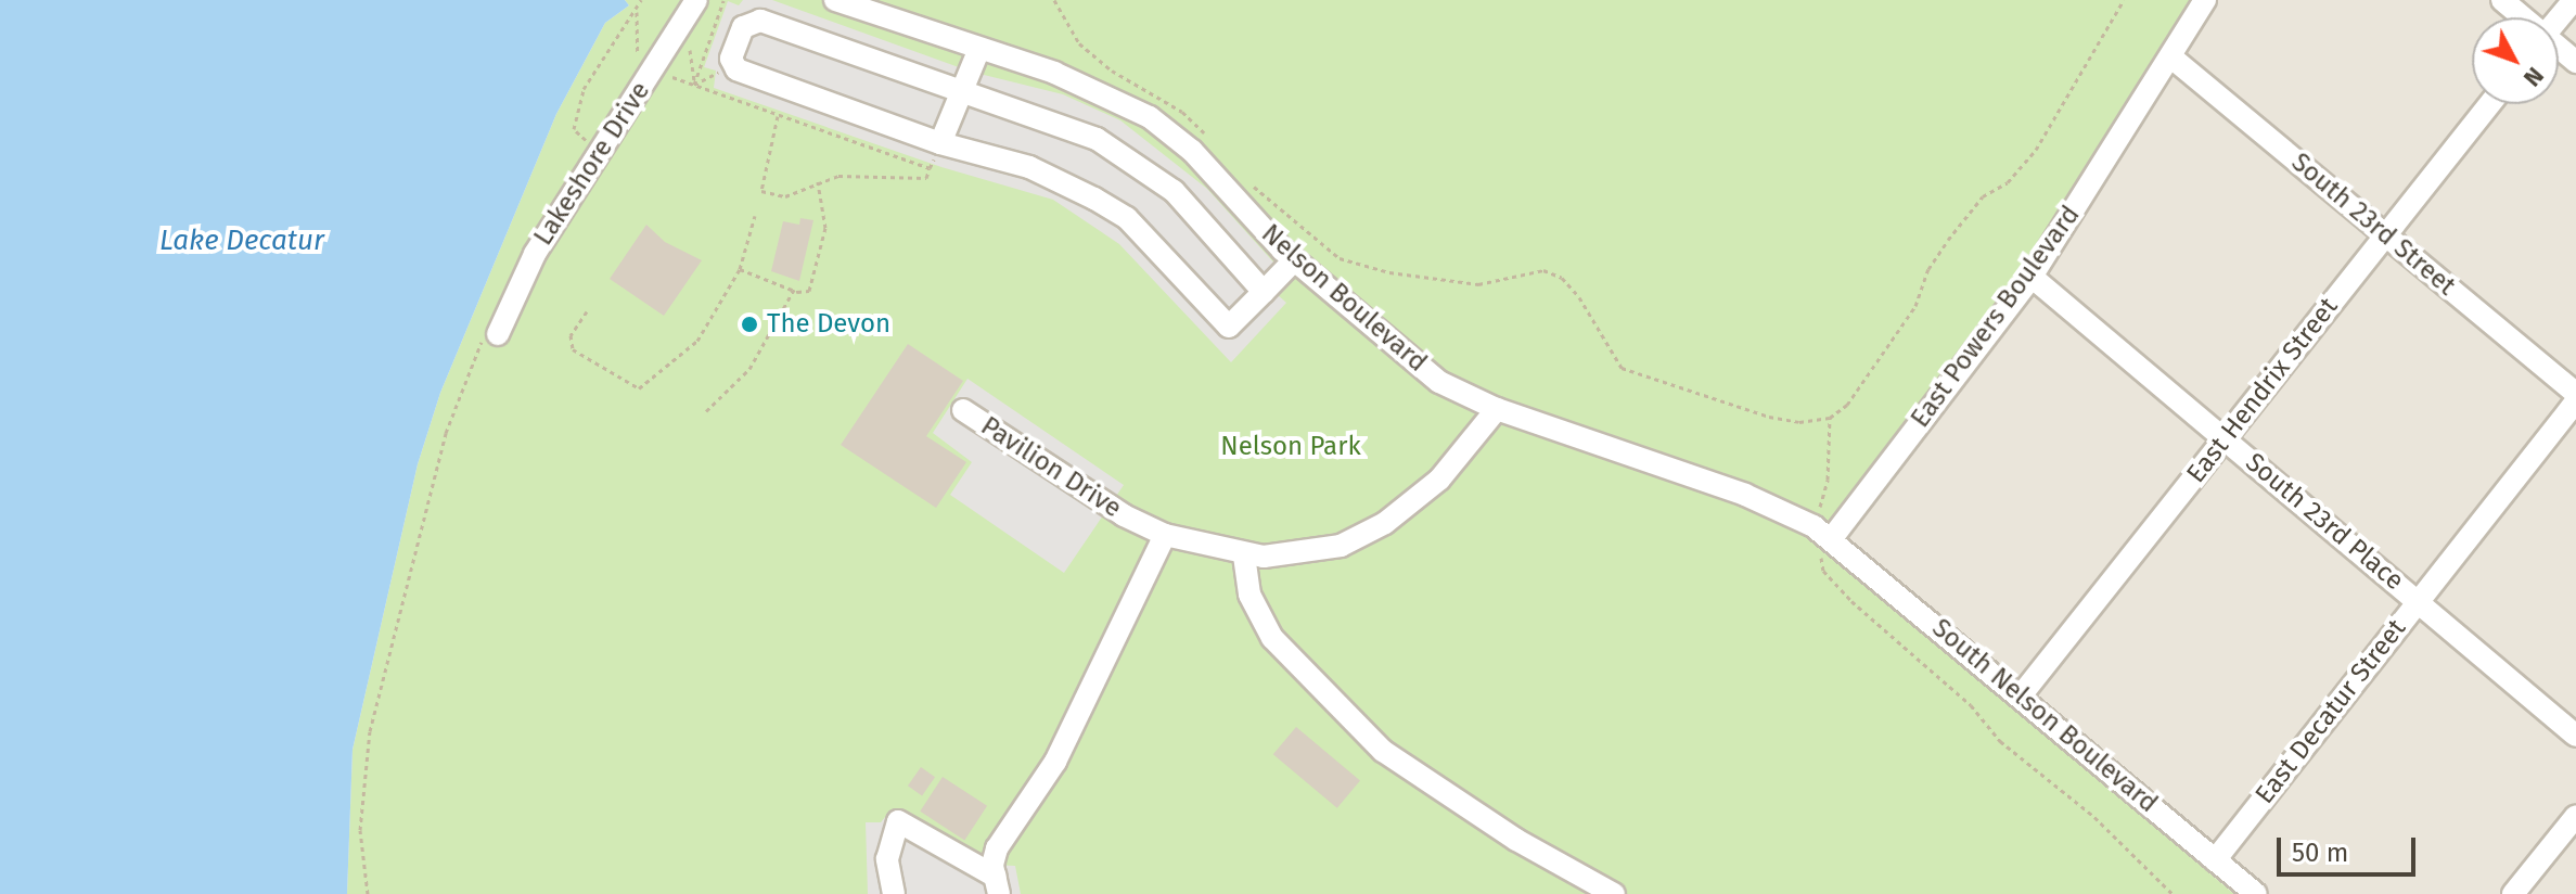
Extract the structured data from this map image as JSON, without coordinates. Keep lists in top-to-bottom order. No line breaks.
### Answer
{"streets":{"street":["Lakeshore Drive","South 23rd Street","Nelson Boulevard","East Powers Boulevard","East Hendrix Street","Pavilion Drive","South 23rd Place","East Decatur Street","South Nelson Boulevard"]},"crossings":[["South 23rd Street","East Powers Boulevard"],["South 23rd Street","East Hendrix Street"],["Nelson Boulevard","East Powers Boulevard"],["Nelson Boulevard","Pavilion Drive"],["Nelson Boulevard","South Nelson Boulevard"],["East Powers Boulevard","South 23rd Place"],["East Powers Boulevard","South Nelson Boulevard"],["East Hendrix Street","South 23rd Place"],["East Hendrix Street","South Nelson Boulevard"],["South 23rd Place","East Decatur Street"],["East Decatur Street","South Nelson Boulevard"]],"water":["Lake Decatur"],"parks":["Nelson Park"],"places":["The Devon"],"scale_bar":"50 m","north":"bottom right"}
